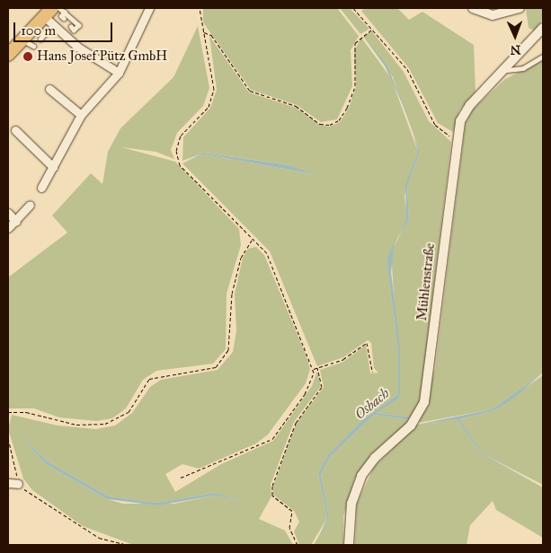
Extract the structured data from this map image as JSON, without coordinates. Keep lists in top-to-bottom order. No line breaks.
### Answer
{"streets":{"street":["Mühlenstraße"]},"water":["Osbach"],"places":["Hans Josef Pütz GmbH"],"scale_bar":"100 m","north":"bottom"}
